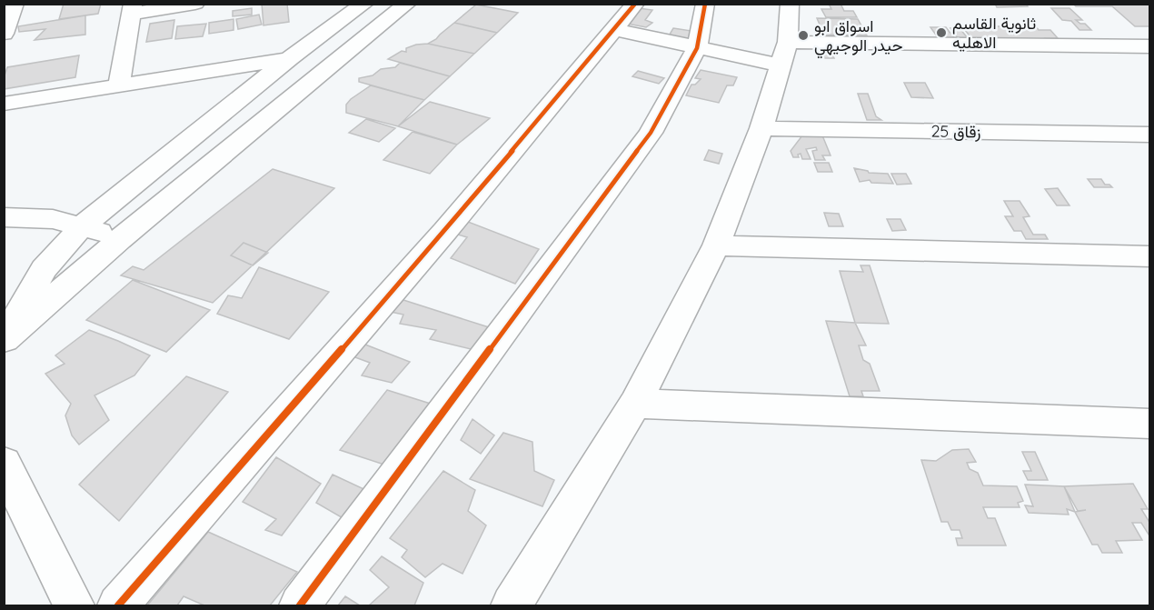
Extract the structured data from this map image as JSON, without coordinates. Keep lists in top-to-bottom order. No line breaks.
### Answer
{"streets":{"street":["زقاق 25"]},"places":["ثانوية القاسم الاهليه","اسواق ابو حيدر الوجيهي"]}
